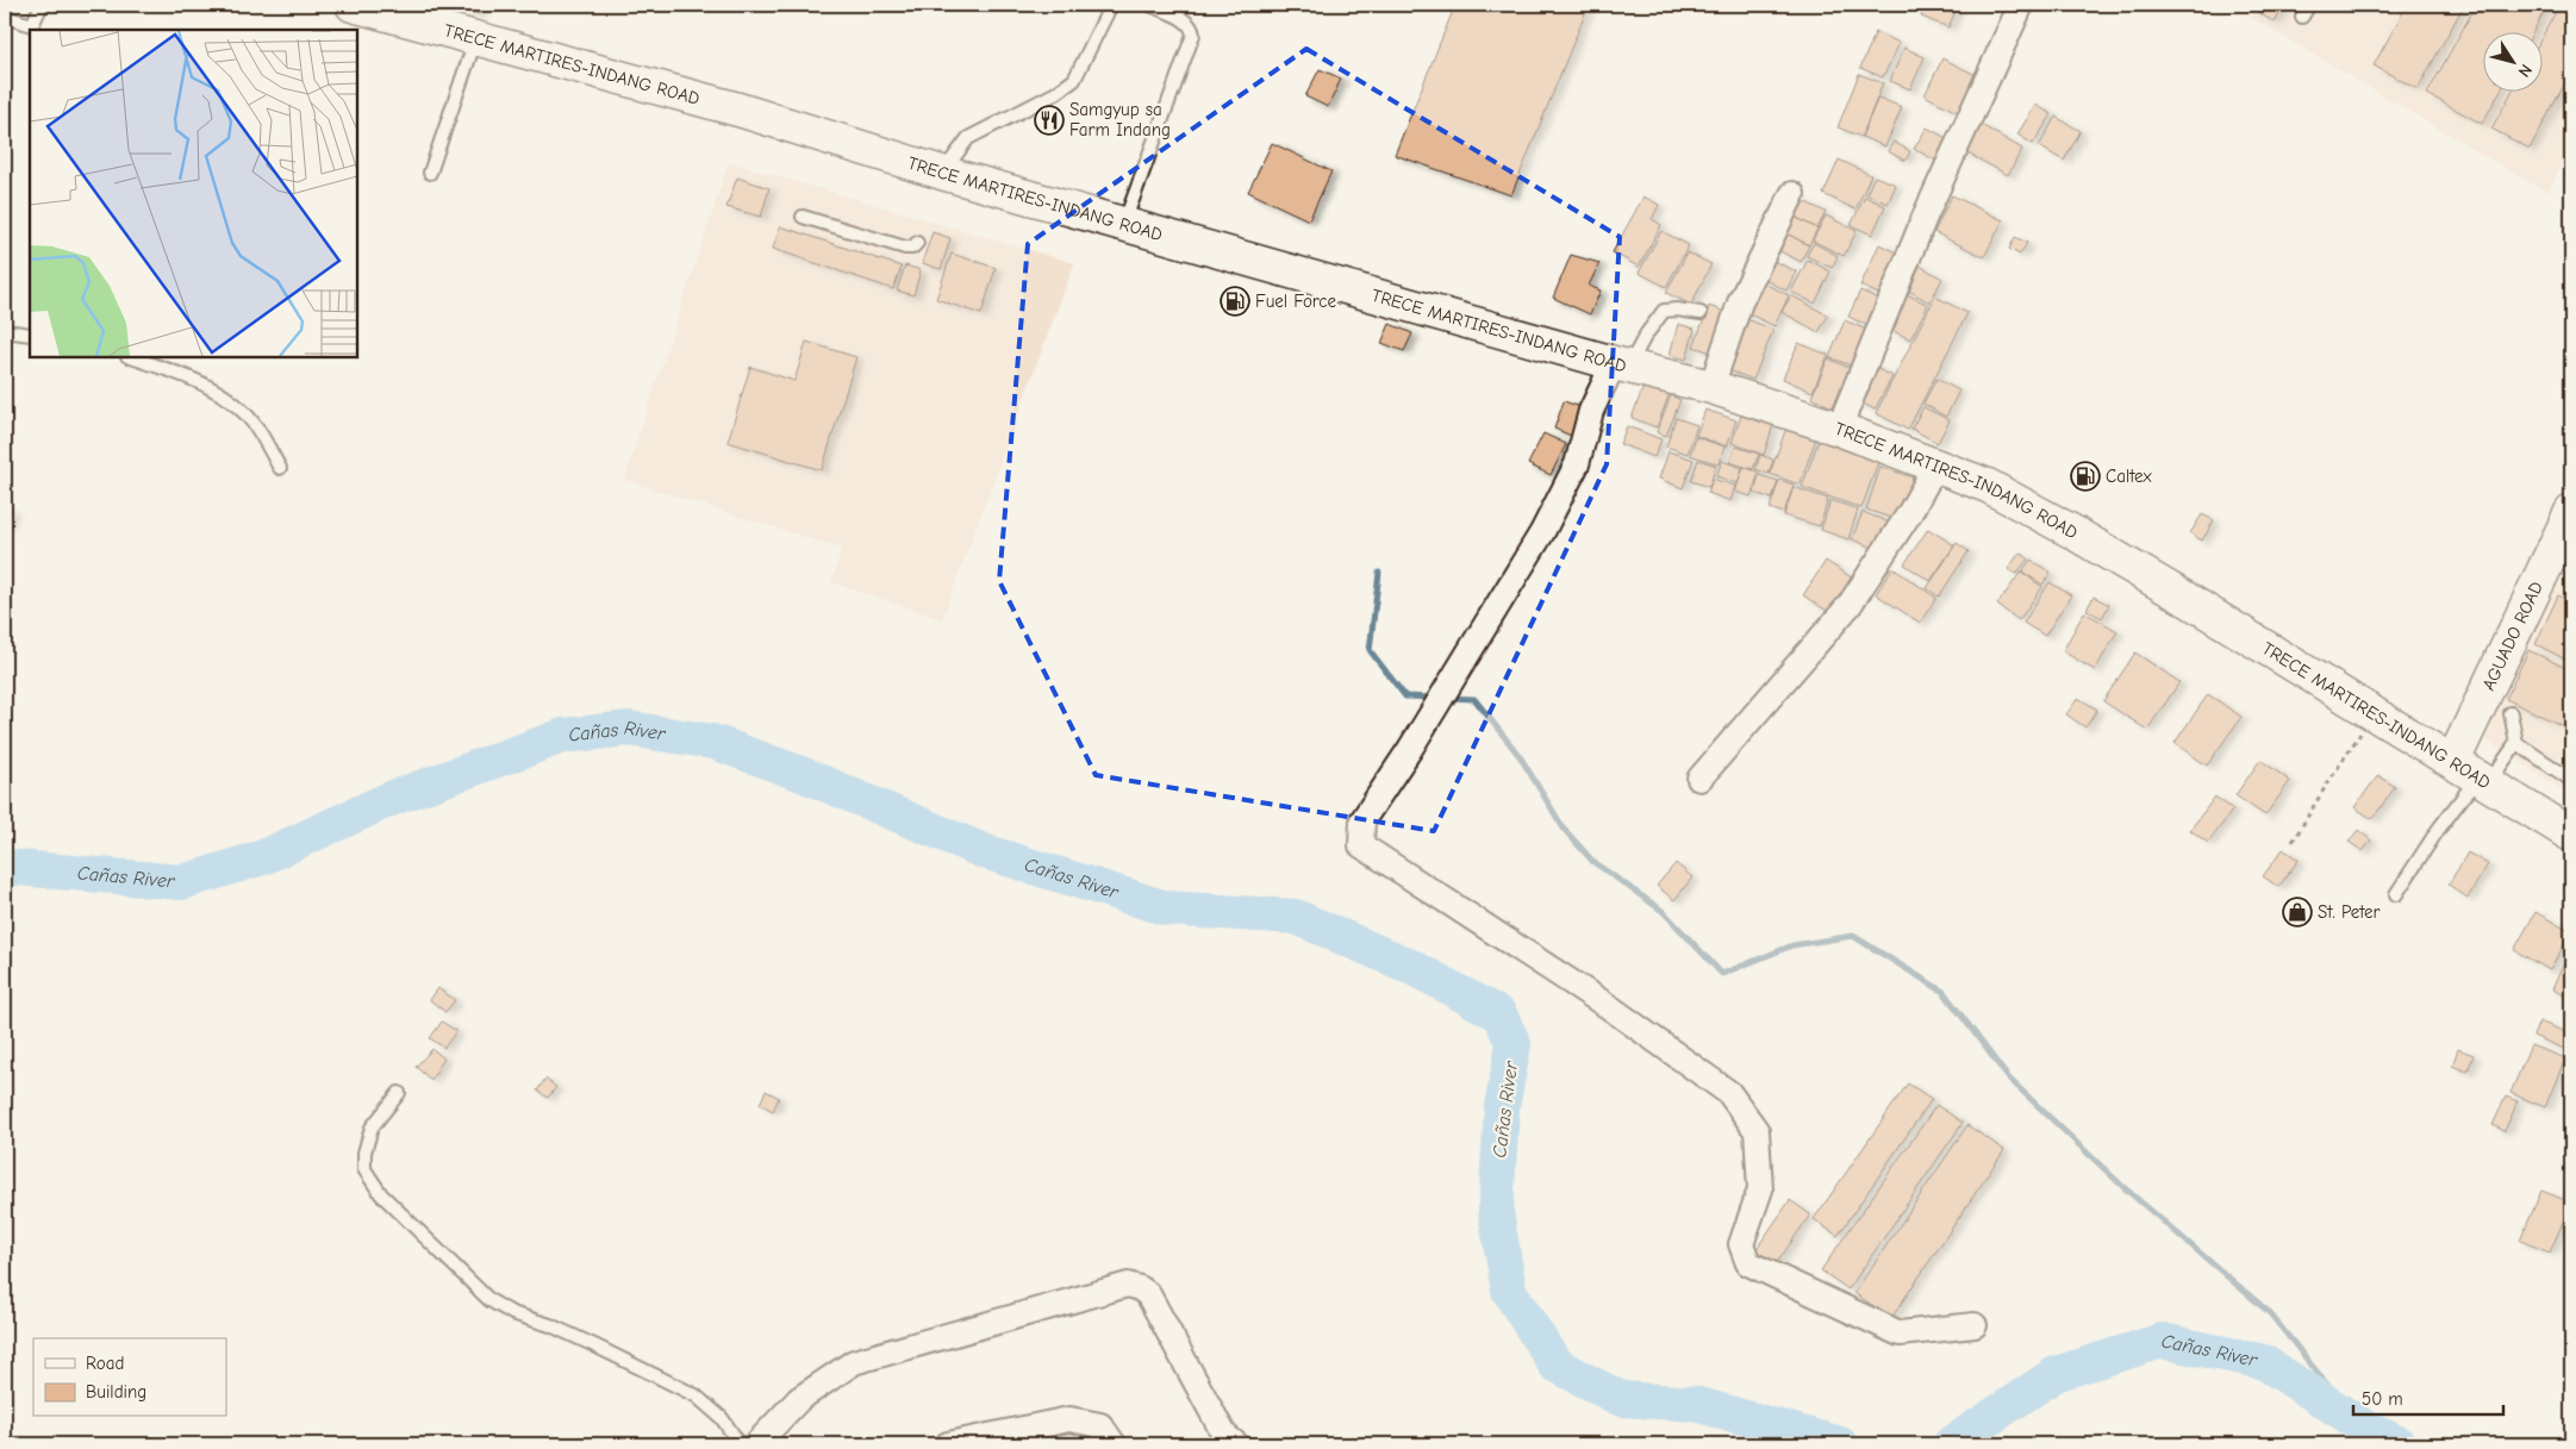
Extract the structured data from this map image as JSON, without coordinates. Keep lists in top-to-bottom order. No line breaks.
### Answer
{"streets":{"main road":["TRECE MARTIRES-INDANG ROAD","AGUADO ROAD"]},"crossings":[["TRECE MARTIRES-INDANG ROAD","AGUADO ROAD"]],"water":["Cañas River"],"places":{"restaurant":["Samgyup sa Farm Indang"],"fuel station":["Fuel Force","Caltex"],"shop":["St. Peter"]},"legend":["Road","Building"],"scale_bar":"50 m","north":"bottom right"}
